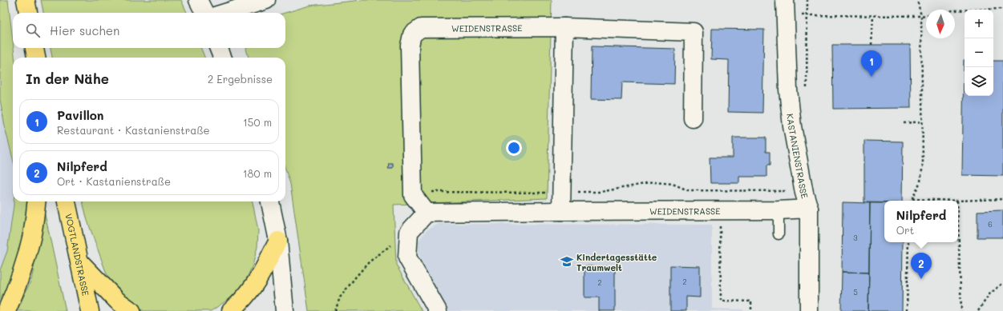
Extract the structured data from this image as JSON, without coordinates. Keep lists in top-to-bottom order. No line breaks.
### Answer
{"streets":{"main road":["VOGTLANDSTRASSE"],"street":["WEIDENSTRASSE","KASTANIENSTRASSE"]},"crossings":[["WEIDENSTRASSE","KASTANIENSTRASSE"]],"places":{"school or university":["Kindertagesstätte Traumwelt"]},"house_numbers":["6","3","2","2","5"],"north":"bottom","page":{"map_buttons":["+","−"],"search":"Hier suchen","pins":["1","2"],"heading":["In der Nähe","2 Ergebnisse"],"list":[{"mark":"1","name":"Pavillon","note":"Restaurant · Kastanienstraße","value":"150 m"},{"mark":"2","name":"Nilpferd","note":"Ort · Kastanienstraße","value":"180 m"}],"popup":["Nilpferd","Ort"]}}
